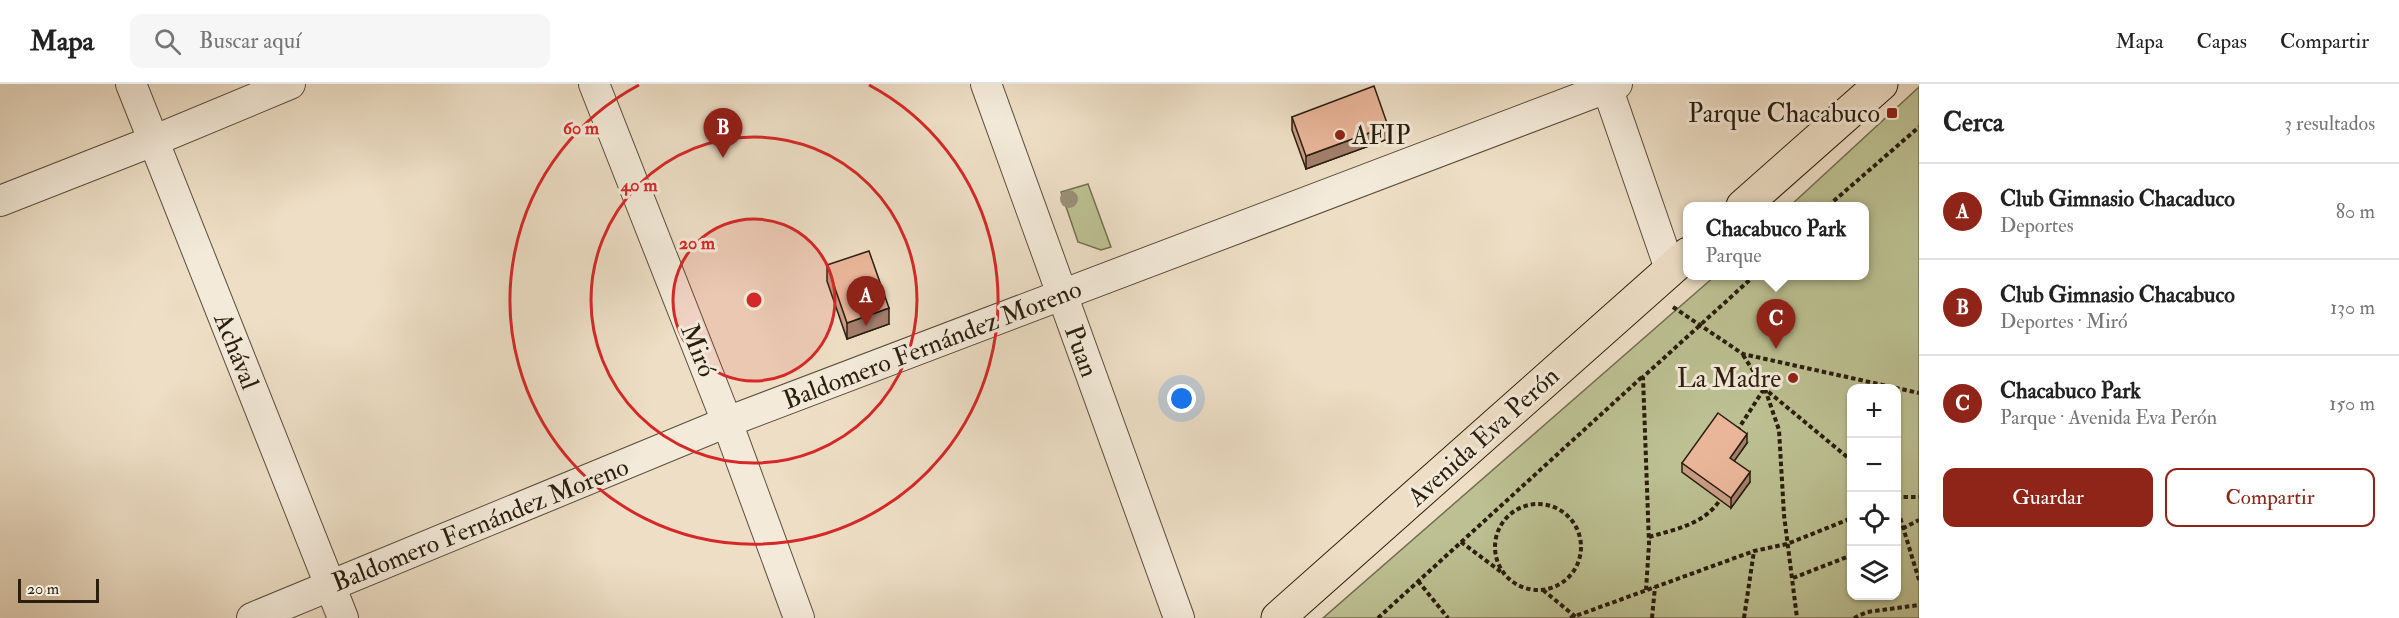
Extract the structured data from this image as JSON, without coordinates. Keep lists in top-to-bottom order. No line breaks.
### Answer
{"streets":{"main road":["Avenida Eva Perón"],"street":["Baldomero Fernández Moreno","Miró","Achával","Puan"]},"crossings":[["Baldomero Fernández Moreno","Miró"],["Baldomero Fernández Moreno","Achával"],["Baldomero Fernández Moreno","Puan"]],"places":{"transit":["Parque Chacabuco"],"other":["AFIP","La Madre"]},"scale_bar":"20 m","page":{"header":"Mapa","search":"Buscar aquí","nav":["Mapa","Capas","Compartir"],"heading":["Cerca","3 resultados"],"pins":["B","A","C"],"list":[{"mark":"A","name":"Club Gimnasio Chacaduco","note":"Deportes","value":"80 m"},{"mark":"B","name":"Club Gimnasio Chacabuco","note":"Deportes · Miró","value":"130 m"},{"mark":"C","name":"Chacabuco Park","note":"Parque · Avenida Eva Perón","value":"150 m"}],"popup":["Chacabuco Park","Parque"],"map_buttons":["+","−"],"buttons":["Guardar","Compartir"],"scale":"20 m"},"rings":["60 m","40 m","20 m"]}
